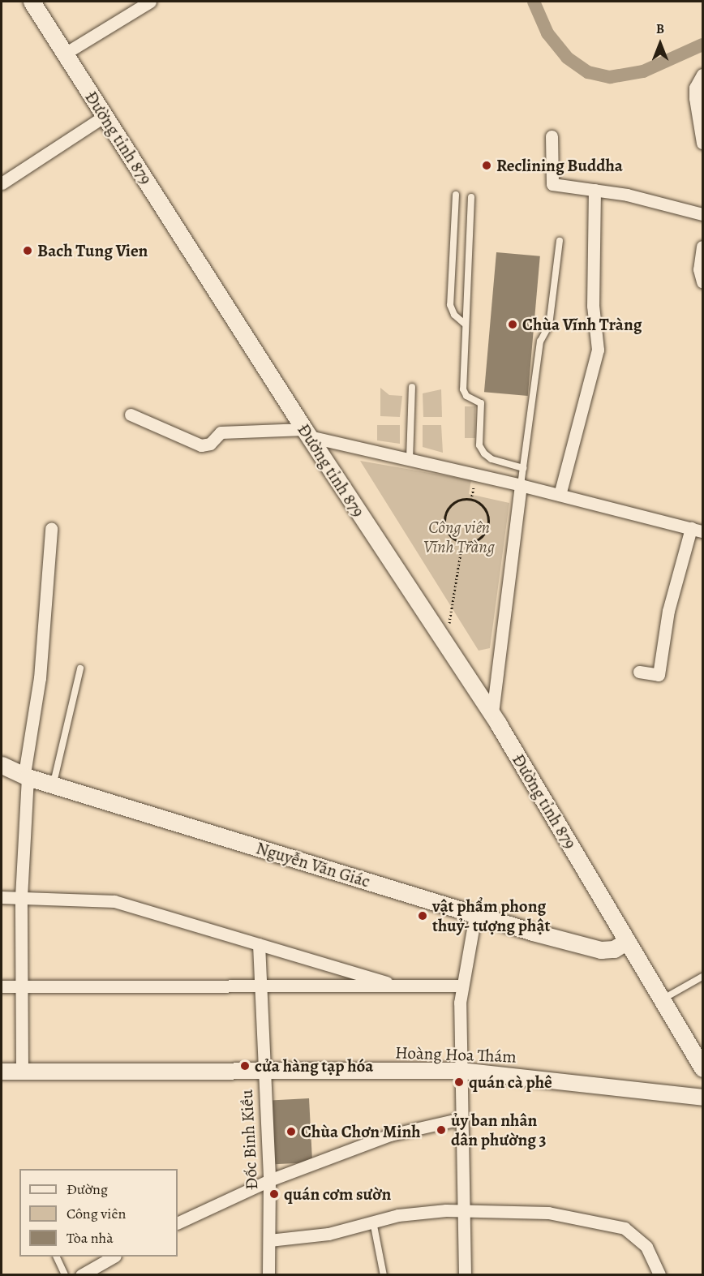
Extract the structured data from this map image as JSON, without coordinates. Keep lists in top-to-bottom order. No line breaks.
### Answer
{"streets":{"main road":["Đường tỉnh 879","Nguyễn Văn Giác"],"street":["Hoàng Hoa Thám","Đốc Binh Kiều"]},"crossings":[["Đường tỉnh 879","Nguyễn Văn Giác"],["Hoàng Hoa Thám","Đốc Binh Kiều"]],"parks":["Công viên Vĩnh Tràng"],"places":["Reclining Buddha","Bach Tung Vien","Chùa Vĩnh Tràng","vật phẩm phong thuỷ- tượng phật","cửa hàng tạp hóa","quán cà phê","ủy ban nhân dân phường 3","Chùa Chơn Minh","quán cơm sườn"],"legend":["Đường","Công viên","Tòa nhà"],"north":"top"}
